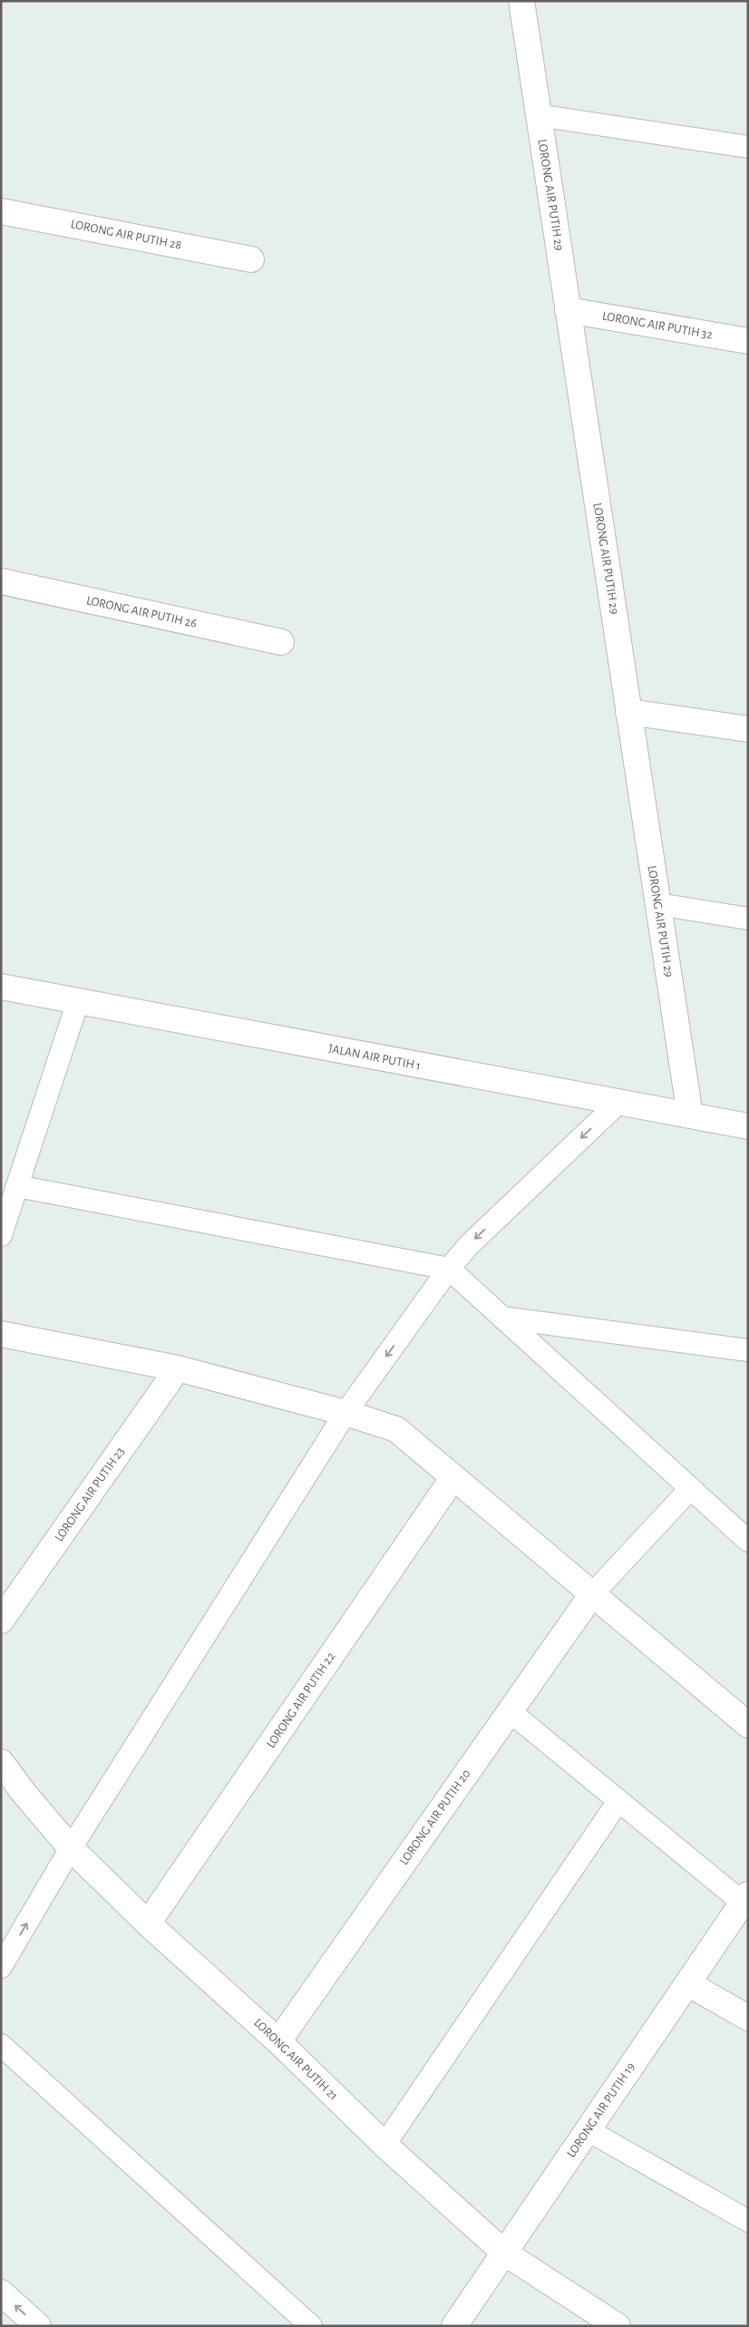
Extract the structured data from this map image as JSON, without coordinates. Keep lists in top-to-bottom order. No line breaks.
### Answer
{"streets":{"street":["LORONG AIR PUTIH 29","LORONG AIR PUTIH 28","LORONG AIR PUTIH 32","LORONG AIR PUTIH 26","JALAN AIR PUTIH 1","LORONG AIR PUTIH 23","LORONG AIR PUTIH 22","LORONG AIR PUTIH 20","LORONG AIR PUTIH 21","LORONG AIR PUTIH 19"]},"crossings":[["LORONG AIR PUTIH 29","LORONG AIR PUTIH 32"],["LORONG AIR PUTIH 29","JALAN AIR PUTIH 1"],["LORONG AIR PUTIH 22","LORONG AIR PUTIH 21"],["LORONG AIR PUTIH 20","LORONG AIR PUTIH 21"],["LORONG AIR PUTIH 21","LORONG AIR PUTIH 19"]]}
